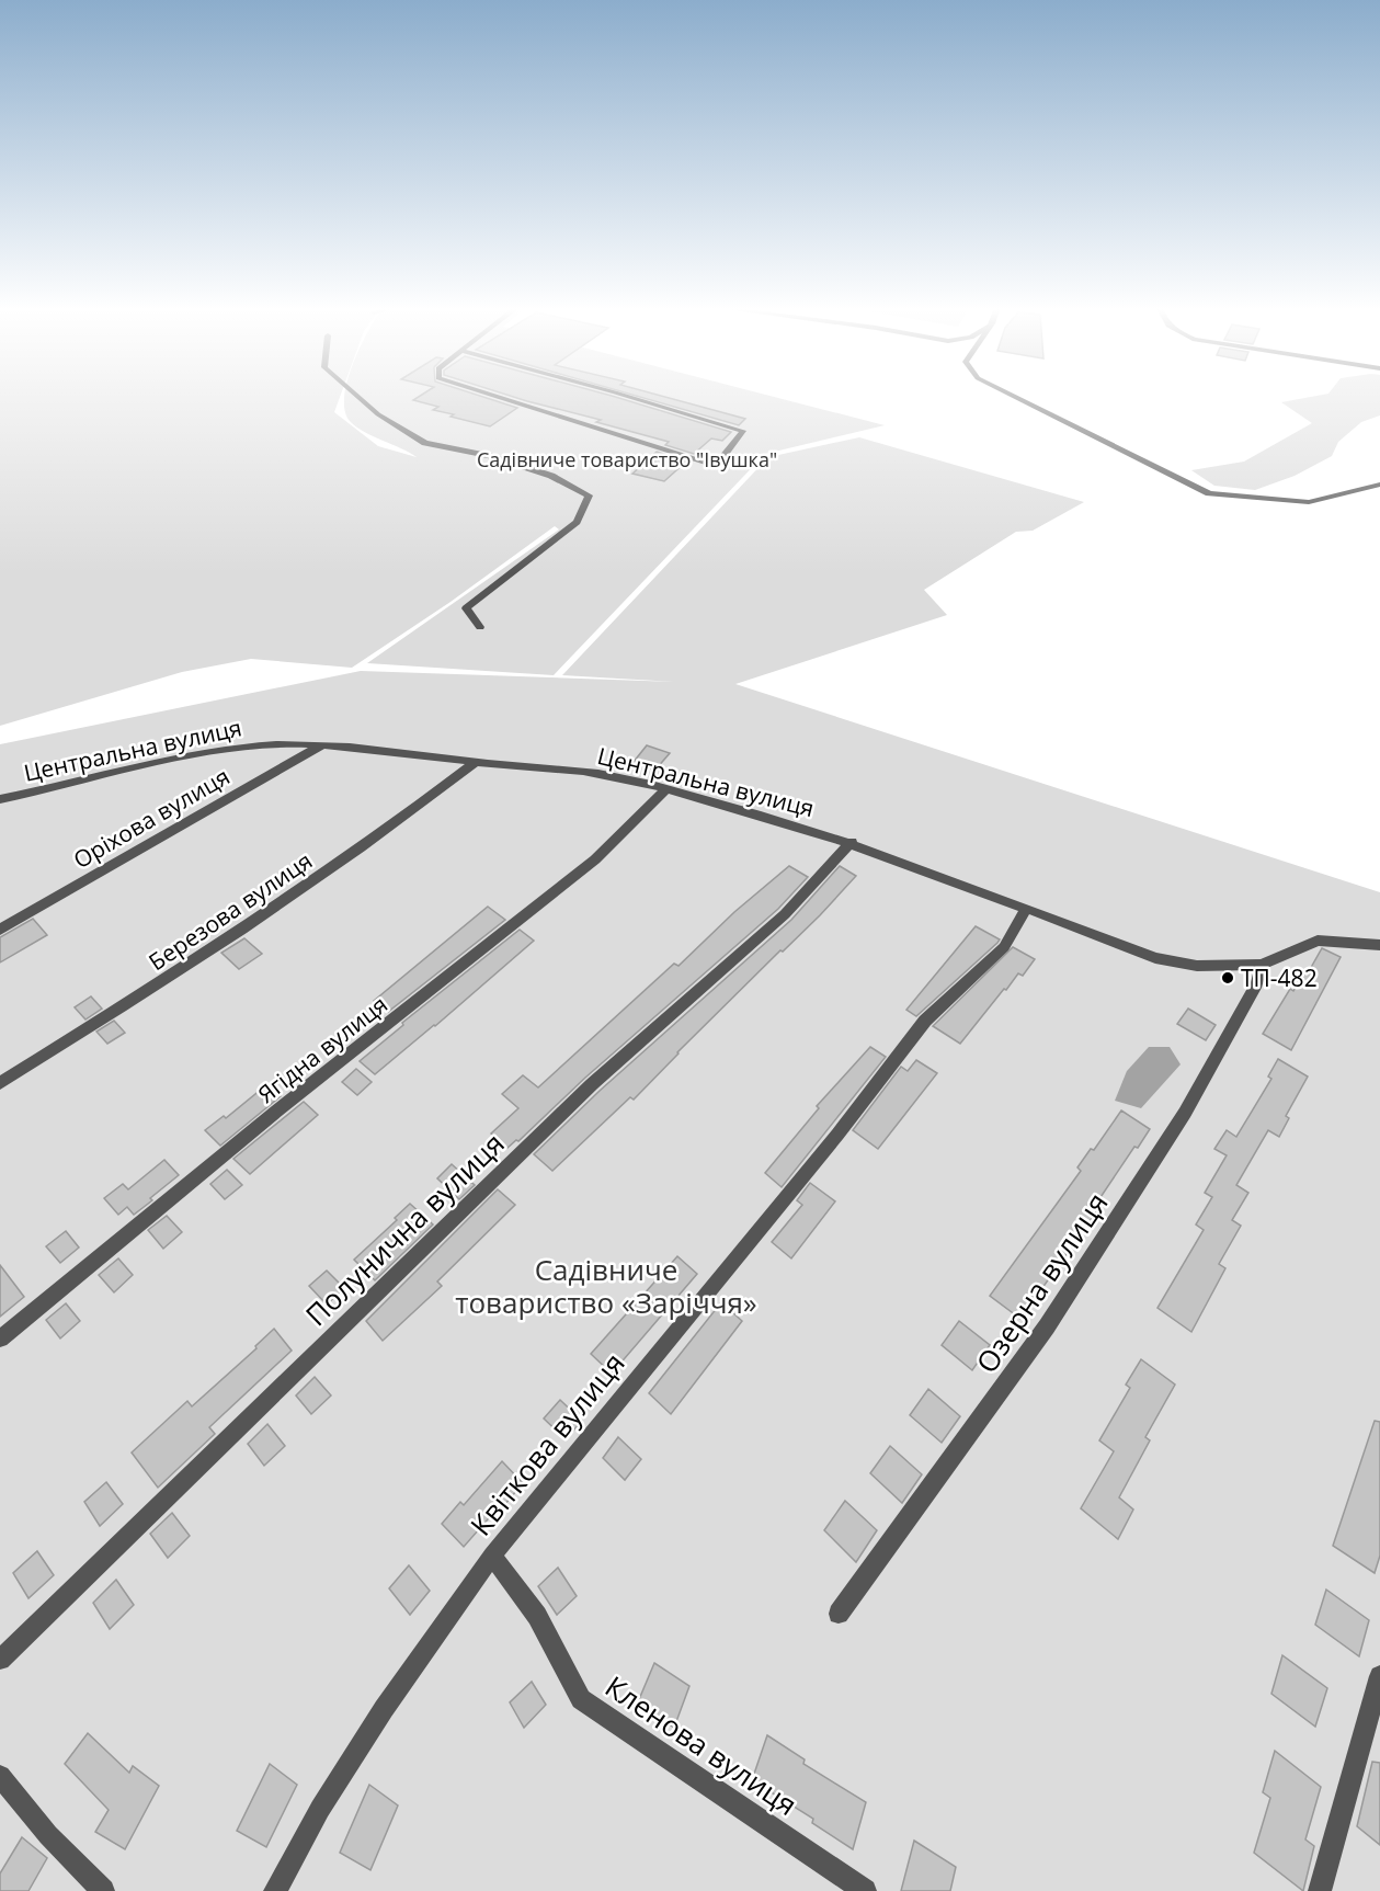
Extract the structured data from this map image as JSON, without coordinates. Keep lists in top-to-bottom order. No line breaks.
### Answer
{"streets":{"street":["Центральна вулиця","Оріхова вулиця","Березова вулиця","Ягідна вулиця","Полунична вулиця","Озерна вулиця","Квіткова вулиця","Кленова вулиця"]},"crossings":[["Центральна вулиця","Оріхова вулиця"],["Центральна вулиця","Березова вулиця"],["Центральна вулиця","Ягідна вулиця"],["Центральна вулиця","Полунична вулиця"],["Центральна вулиця","Озерна вулиця"],["Центральна вулиця","Квіткова вулиця"],["Квіткова вулиця","Кленова вулиця"]],"parks":["Садівниче товариство \"Івушка\"","Садівниче товариство «Заріччя»"],"places":["ТП-482"]}
